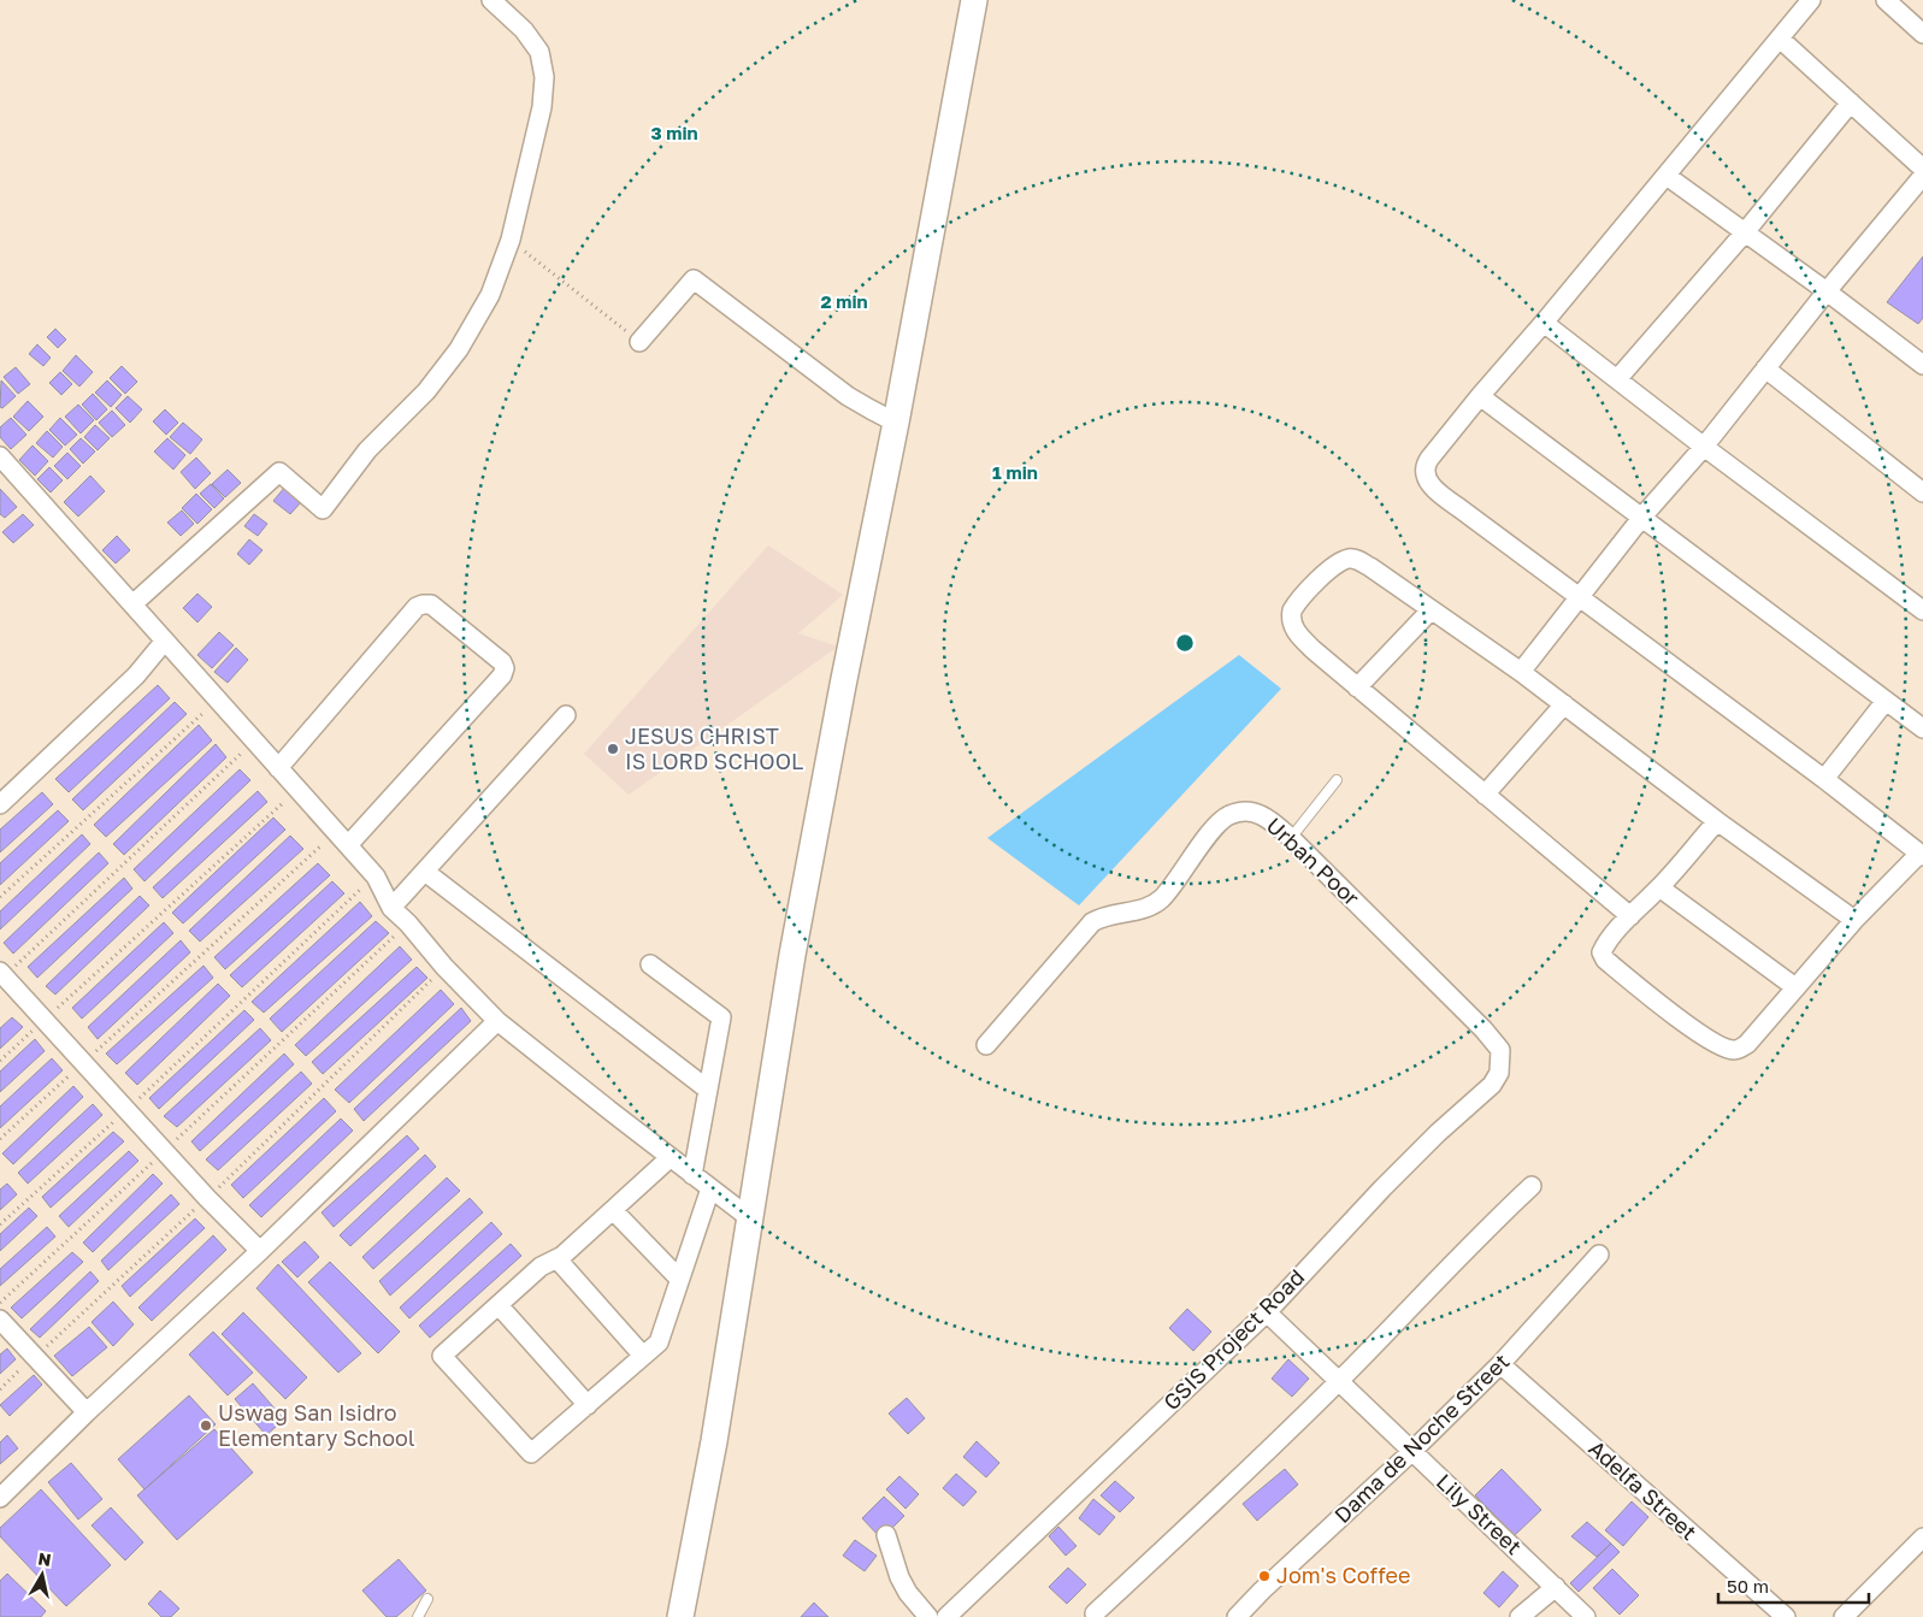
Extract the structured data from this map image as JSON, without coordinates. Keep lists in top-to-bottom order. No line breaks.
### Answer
{"streets":{"street":["Urban Poor","GSIS Project Road","Dama de Noche Street","Adelfa Street","Lily Street"]},"crossings":[["Urban Poor","GSIS Project Road"],["GSIS Project Road","Lily Street"],["Dama de Noche Street","Adelfa Street"],["Dama de Noche Street","Lily Street"]],"places":["JESUS CHRIST IS LORD SCHOOL","Uswag San Isidro Elementary School","Jom's Coffee"],"scale_bar":"50 m","north":"top","rings":["3 min","2 min","1 min"]}
